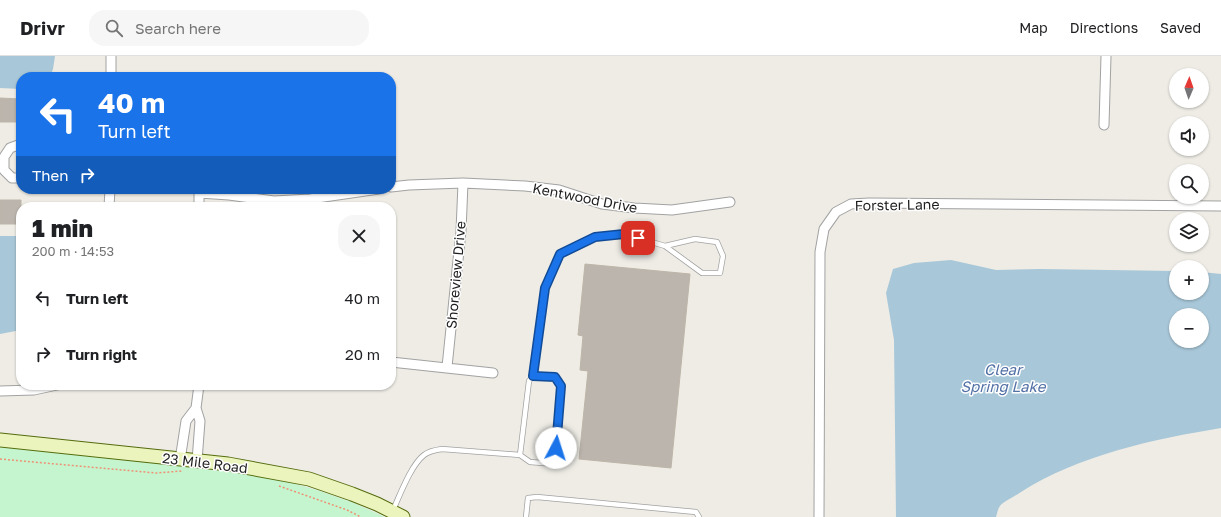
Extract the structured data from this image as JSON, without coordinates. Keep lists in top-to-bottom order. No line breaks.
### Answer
{"streets":{"main road":["23 Mile Road"],"street":["Kentwood Drive","Forster Lane","Shoreview Drive"]},"crossings":[["Kentwood Drive","Shoreview Drive"]],"water":["Clear Spring Lake"],"north":"top","page":{"header":"Drivr","search":"Search here","nav":["Map","Directions","Saved"],"map_buttons":["+","−"],"turn":["40 m","Turn left"],"then":"Then","heading":["1 min","200 m · 14:53"],"list":[{"name":"Turn left","value":"40 m"},{"name":"Turn right","value":"20 m"}]}}
